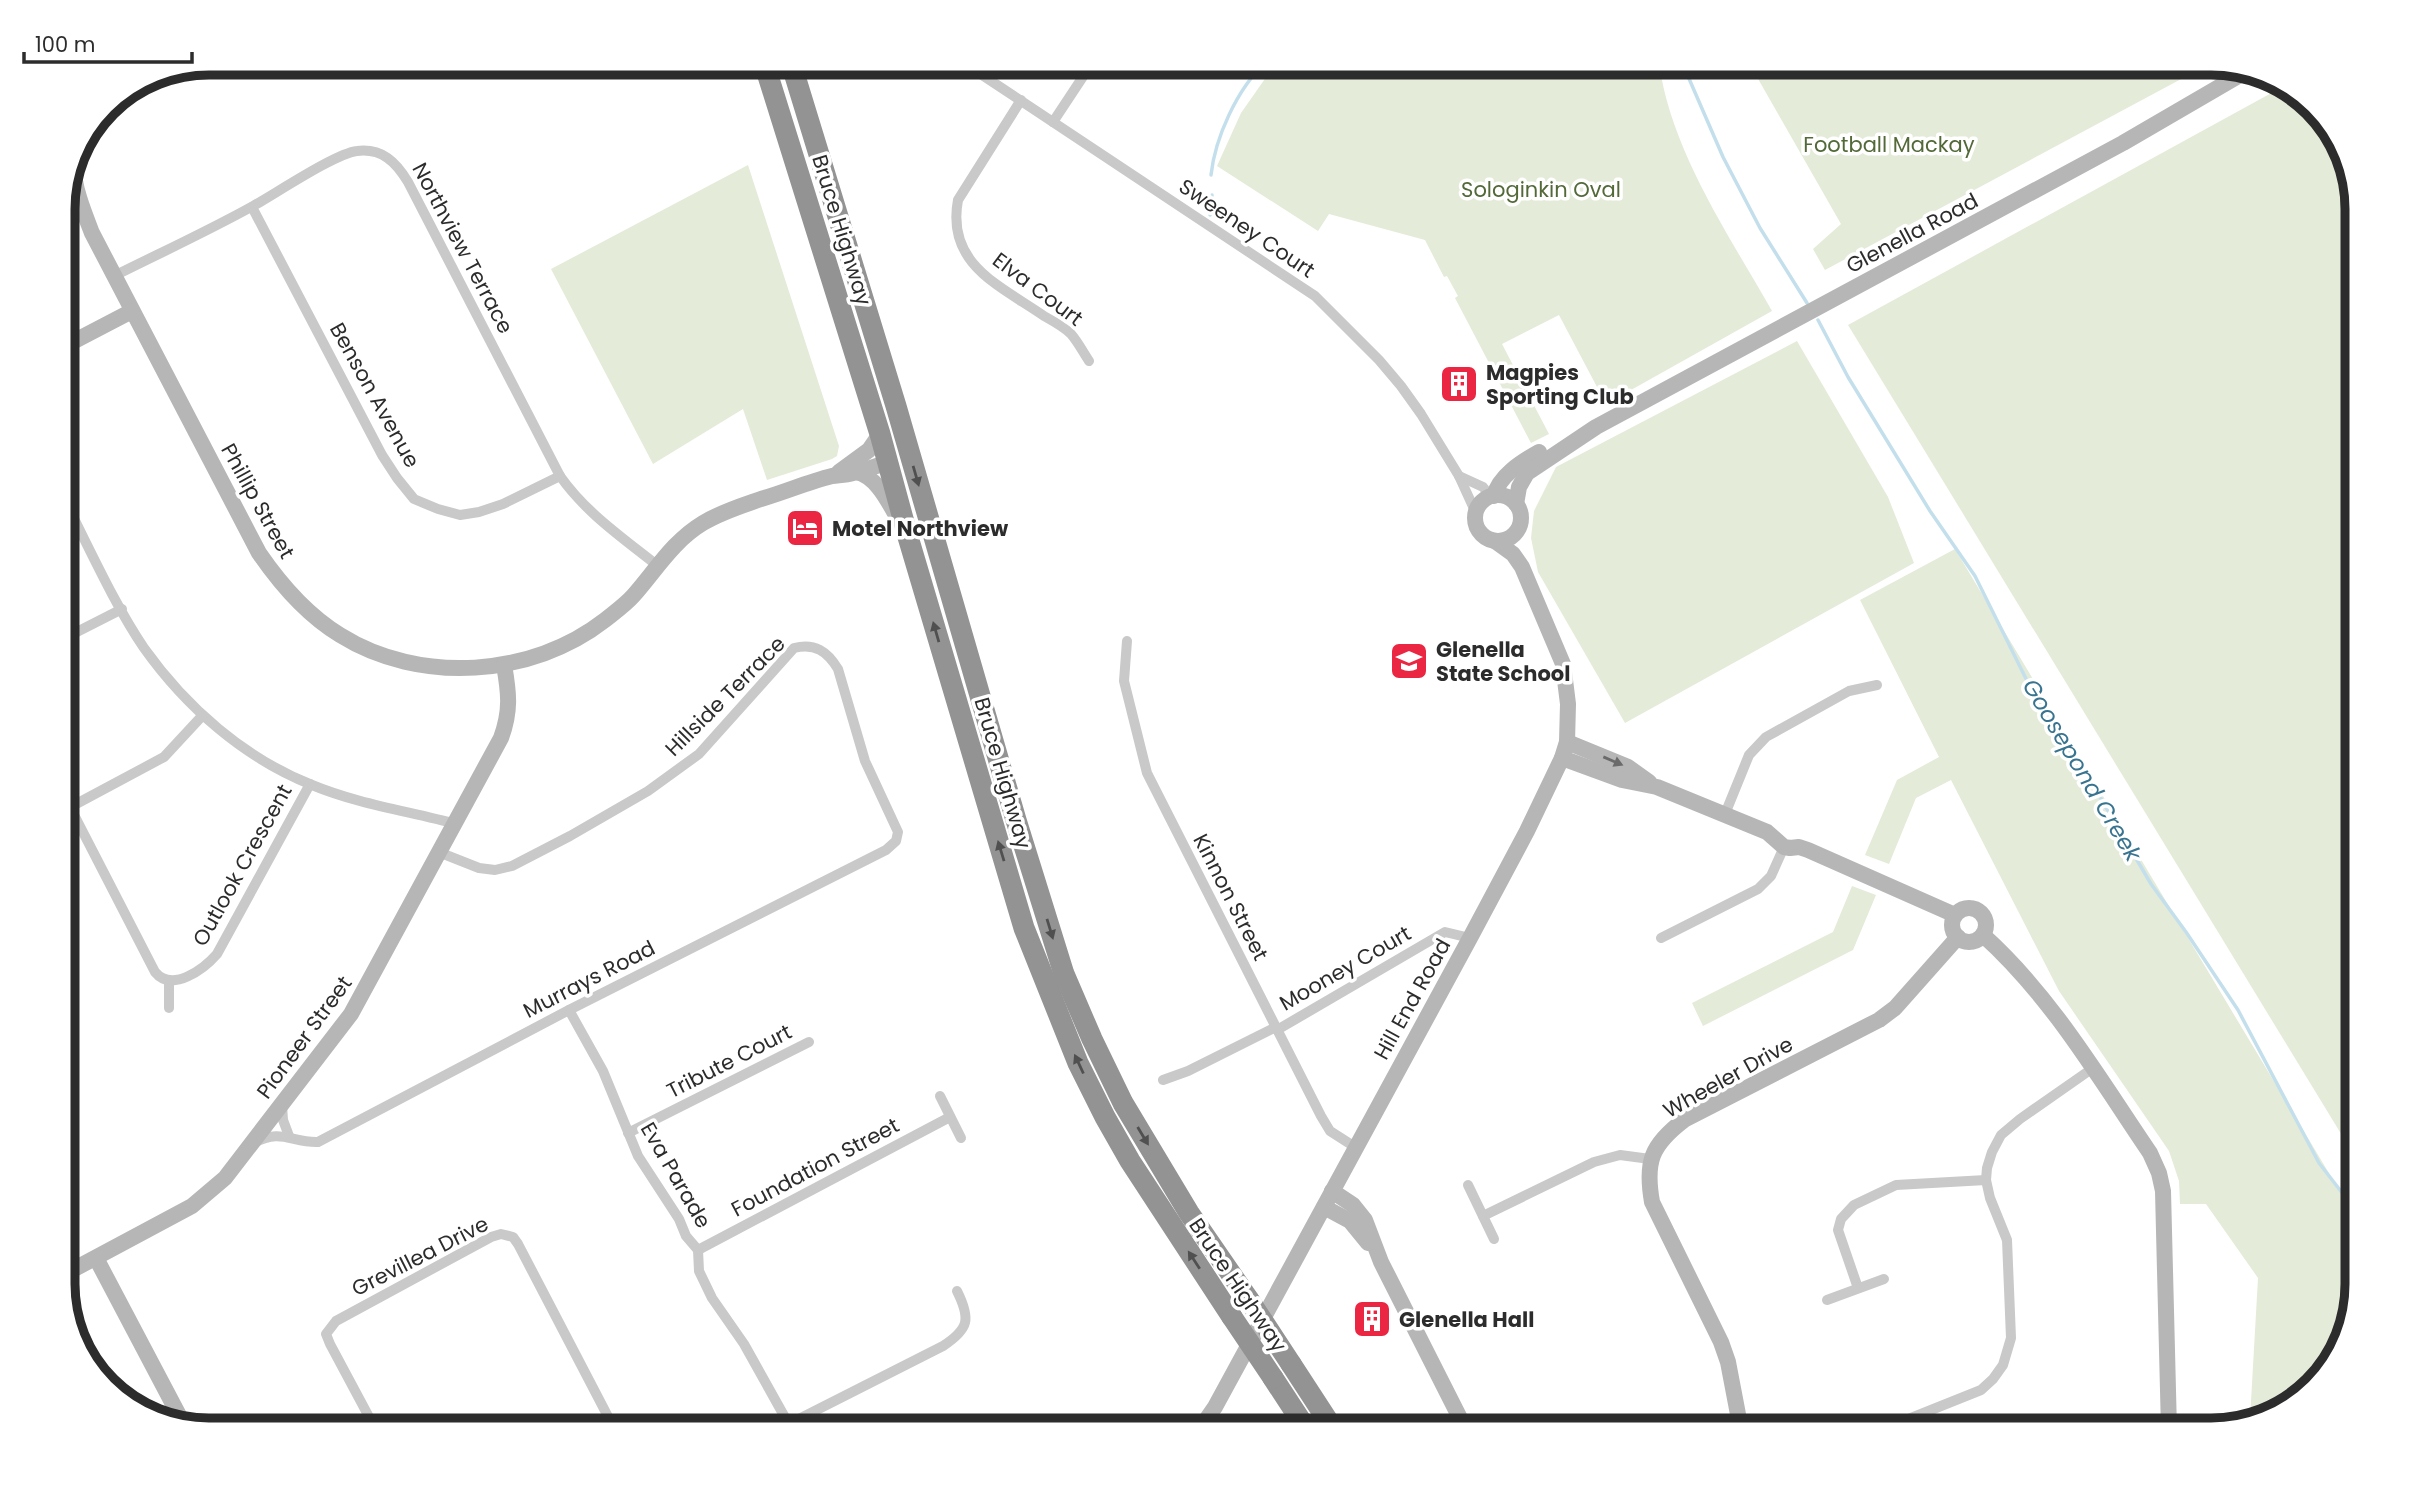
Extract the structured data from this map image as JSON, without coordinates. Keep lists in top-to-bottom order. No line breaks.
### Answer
{"streets":{"highway":["Bruce Highway"],"street":["Sweeney Court","Glenella Road","Northview Terrace","Elva Court","Benson Avenue","Phillip Street","Hillside Terrace","Outlook Crescent","Kinnon Street","Mooney Court","Murrays Road","Hill End Road","Pioneer Street","Tribute Court","Wheeler Drive","Foundation Street","Eva Parade","Grevillea Drive"]},"crossings":[["Sweeney Court","Glenella Road"],["Sweeney Court","Elva Court"],["Sweeney Court","Hill End Road"],["Glenella Road","Hill End Road"],["Northview Terrace","Benson Avenue"],["Northview Terrace","Phillip Street"],["Phillip Street","Pioneer Street"],["Hillside Terrace","Murrays Road"],["Hillside Terrace","Pioneer Street"],["Kinnon Street","Mooney Court"],["Kinnon Street","Hill End Road"],["Mooney Court","Hill End Road"],["Murrays Road","Pioneer Street"],["Murrays Road","Eva Parade"],["Tribute Court","Eva Parade"],["Foundation Street","Eva Parade"]],"water":["Goosepond Creek"],"parks":["Football Mackay","Sologinkin Oval"],"places":{"building":["Magpies Sporting Club","Glenella Hall"],"hotel":["Motel Northview"],"school or university":["Glenella State School"]},"scale_bar":"100 m"}
